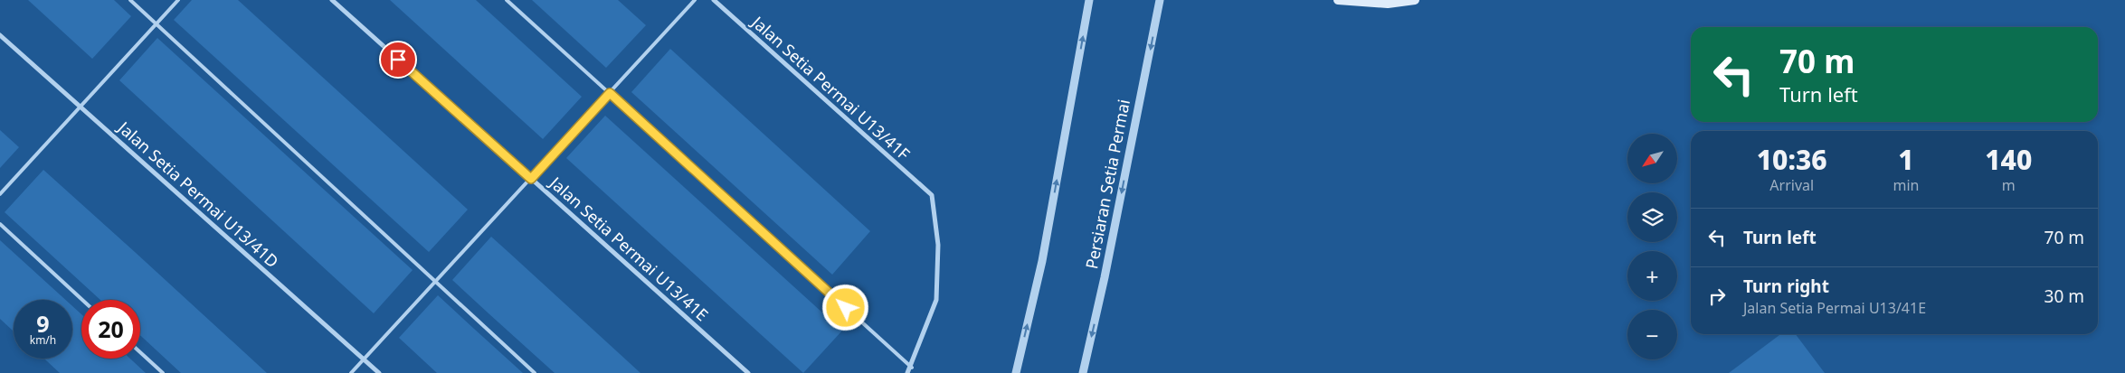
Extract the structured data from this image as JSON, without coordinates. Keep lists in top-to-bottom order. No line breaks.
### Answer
{"streets":{"street":["Jalan Setia Permai U13/41F","Persiaran Setia Permai","Jalan Setia Permai U13/41D","Jalan Setia Permai U13/41E"]},"north":"bottom left","page":{"turn":["70 m","Turn left"],"eta":["10:36","Arrival","1","min","140","m"],"map_buttons":["+","−"],"list":[{"name":"Turn left","value":"70 m"},{"name":"Turn right","note":"Jalan Setia Permai U13/41E","value":"30 m"}],"speed":"9 km/h","limit":"20"}}
